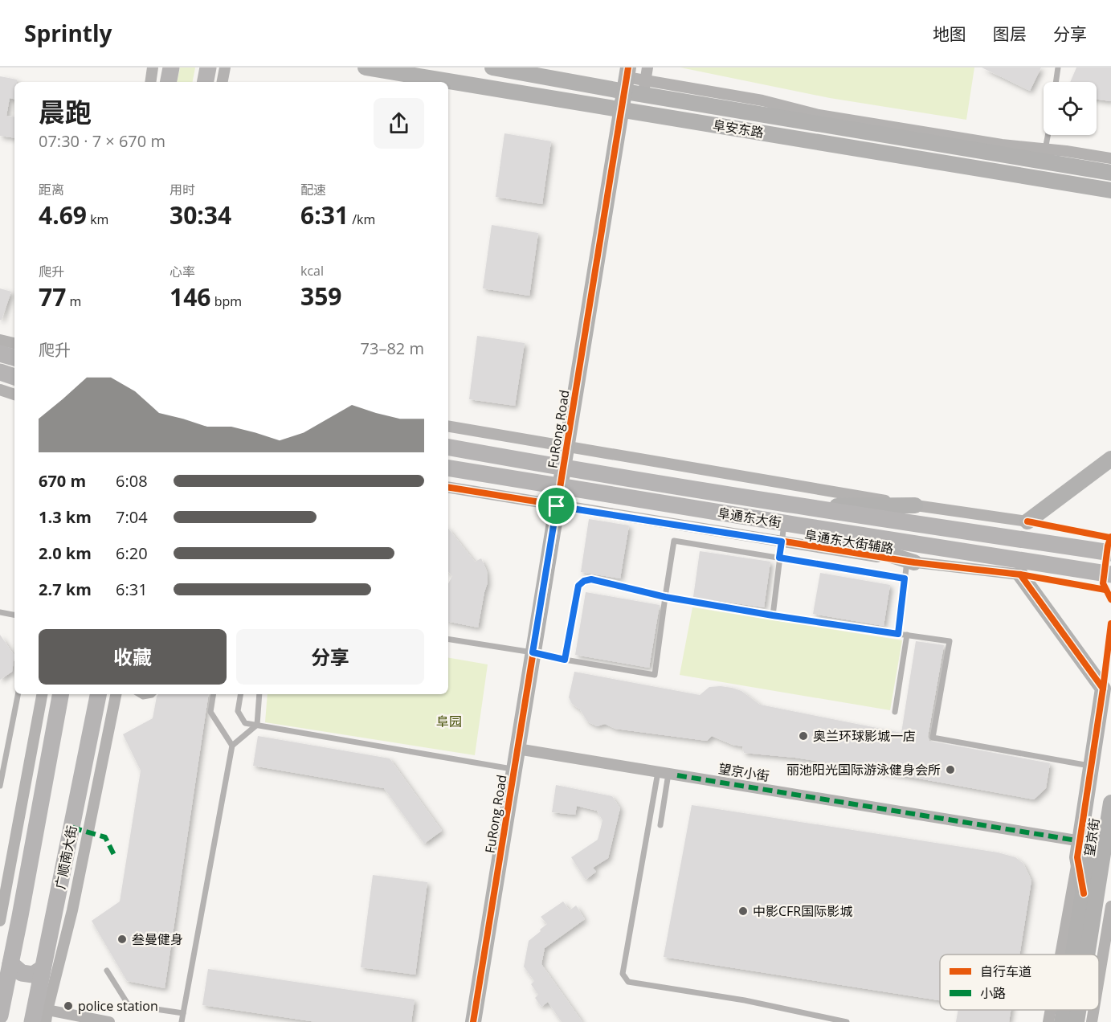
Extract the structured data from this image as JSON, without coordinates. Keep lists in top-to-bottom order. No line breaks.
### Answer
{"streets":{"main road":["阜通东大街","广顺南大街"],"street":["阜安东路","FuRong Road","阜通东大街辅路","望京小街","望京街"]},"crossings":[["阜安东路","FuRong Road"],["FuRong Road","阜通东大街"],["FuRong Road","阜通东大街辅路"],["FuRong Road","望京小街"]],"parks":["阜园"],"places":["奥兰环球影城一店","丽池阳光国际游泳健身会所","中影CFR国际影城","叁曼健身","police station"],"legend":["自行车道","小路"],"page":{"header":"Sprintly","nav":["地图","图层","分享"],"heading":["晨跑","07:30 · 7 × 670 m"],"stats":[["距离","4.69 km"],["用时","30:34"],["配速","6:31 /km"],["爬升","77 m"],["心率","146 bpm"],["kcal","359"]],"chart":["爬升","73–82 m"],"list":[{"name":"670 m","note":"6:08"},{"name":"1.3 km","note":"7:04"},{"name":"2.0 km","note":"6:20"},{"name":"2.7 km","note":"6:31"}],"buttons":["收藏","分享"]}}
